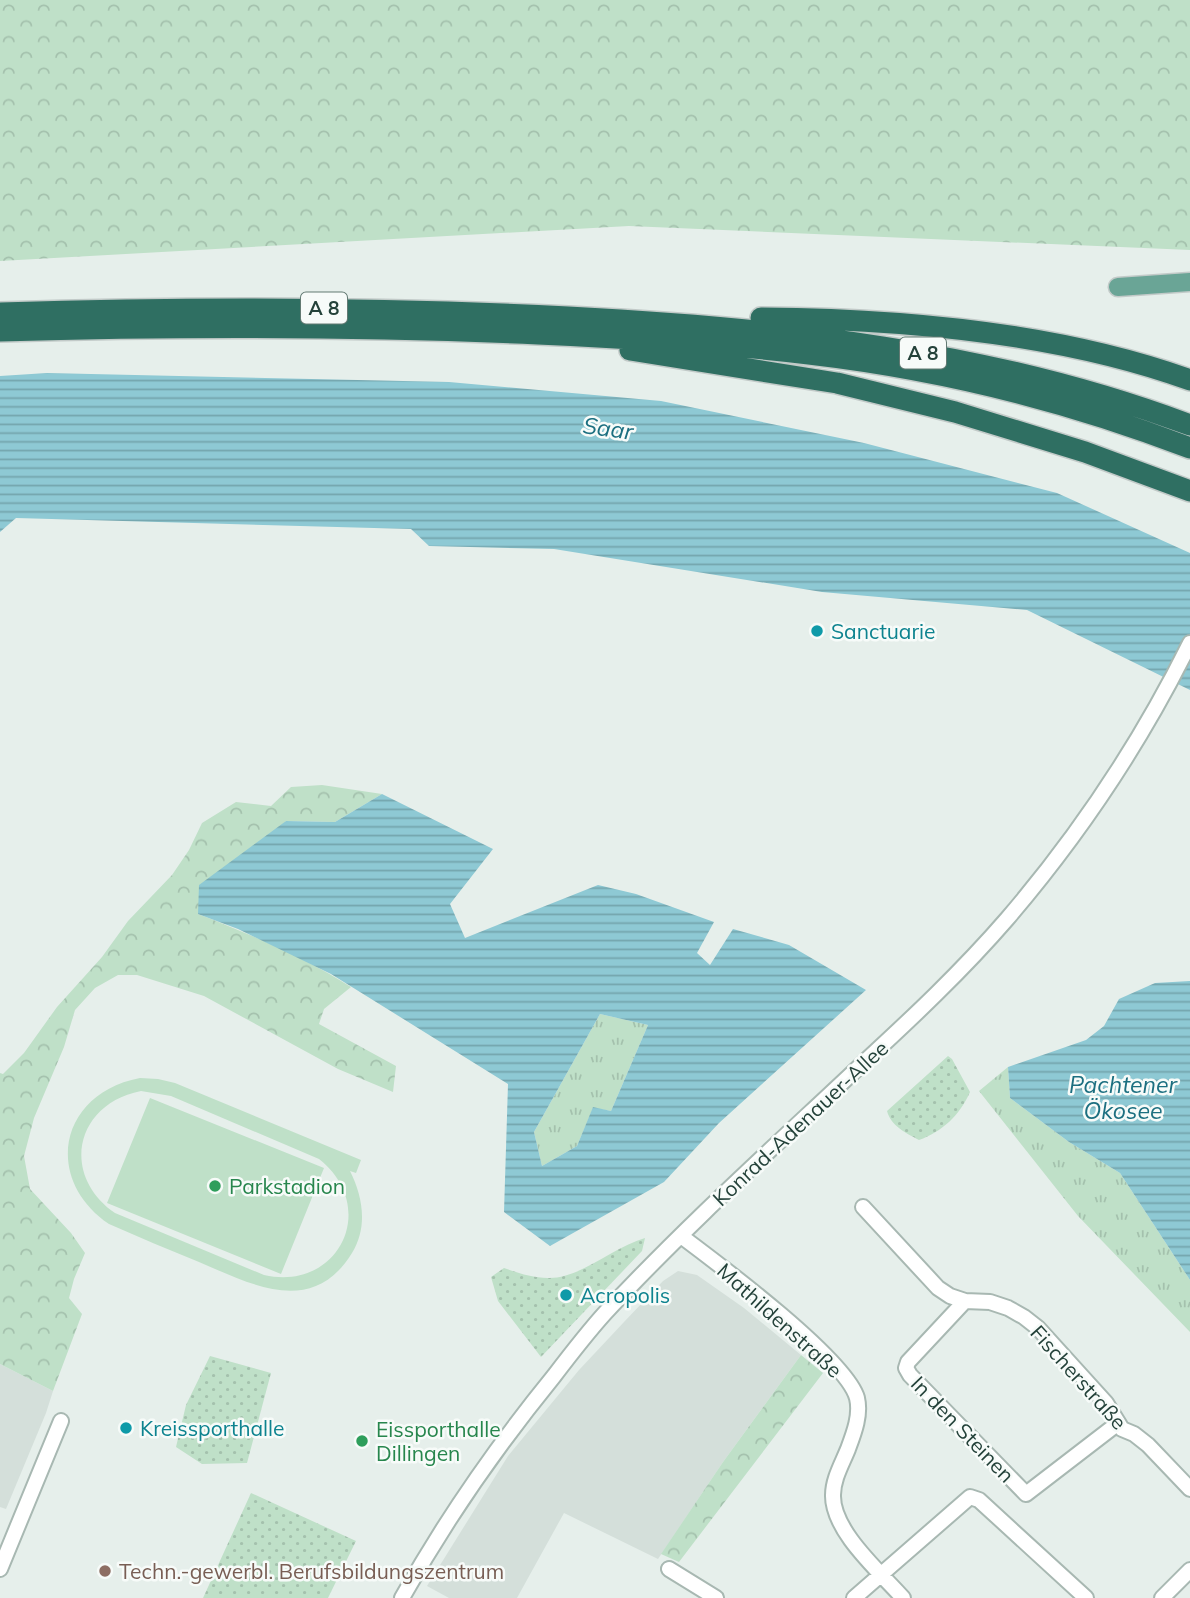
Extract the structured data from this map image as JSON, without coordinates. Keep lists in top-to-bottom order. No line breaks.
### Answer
{"streets":{"highway":["A 8"],"street":["Konrad-Adenauer-Allee","Mathildenstraße","Fischerstraße","In den Steinen"]},"crossings":[["Konrad-Adenauer-Allee","Mathildenstraße"],["Fischerstraße","In den Steinen"]],"water":["Saar","Pachtener Ökosee"],"places":["Sanctuarie","Parkstadion","Acropolis","Kreissporthalle","Eissporthalle Dillingen","Techn.-gewerbl. Berufsbildungszentrum"]}
